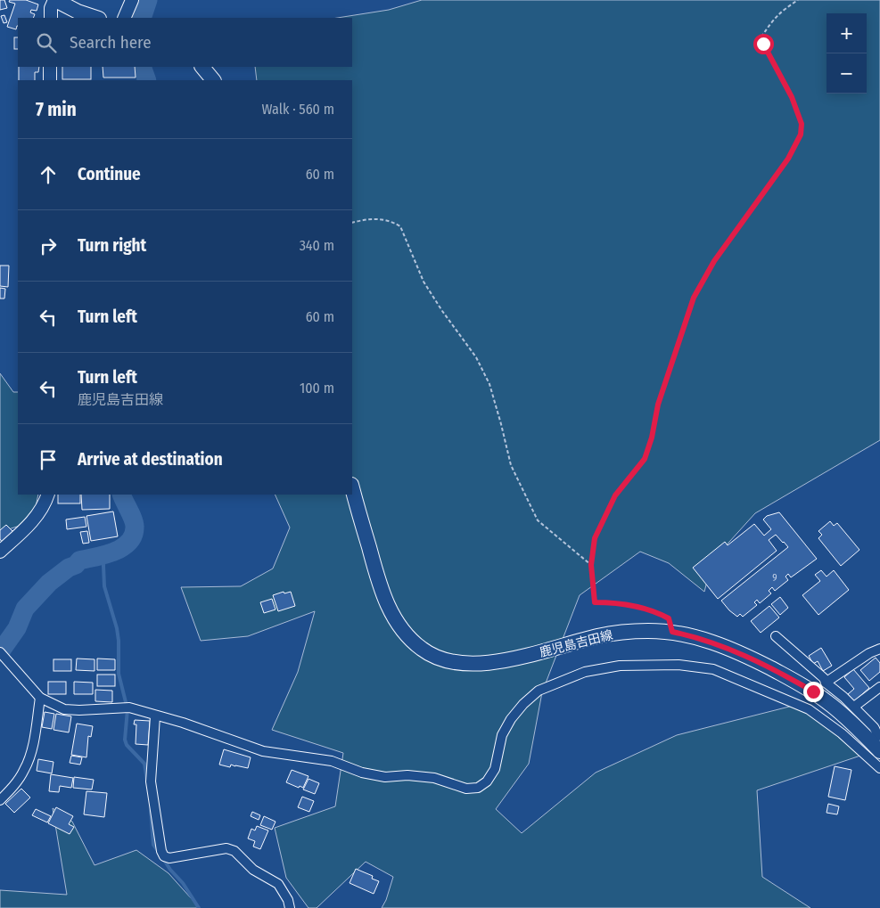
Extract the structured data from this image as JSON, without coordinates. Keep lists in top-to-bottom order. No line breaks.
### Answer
{"streets":{"main road":["鹿児島吉田線"]},"house_numbers":["9"],"page":{"map_buttons":["+","−"],"search":"Search here","heading":["7 min","Walk · 560 m"],"list":[["Continue","60 m"],["Turn right","340 m"],["Turn left","60 m"],["Turn left","鹿児島吉田線","100 m"],"Arrive at destination"]}}
